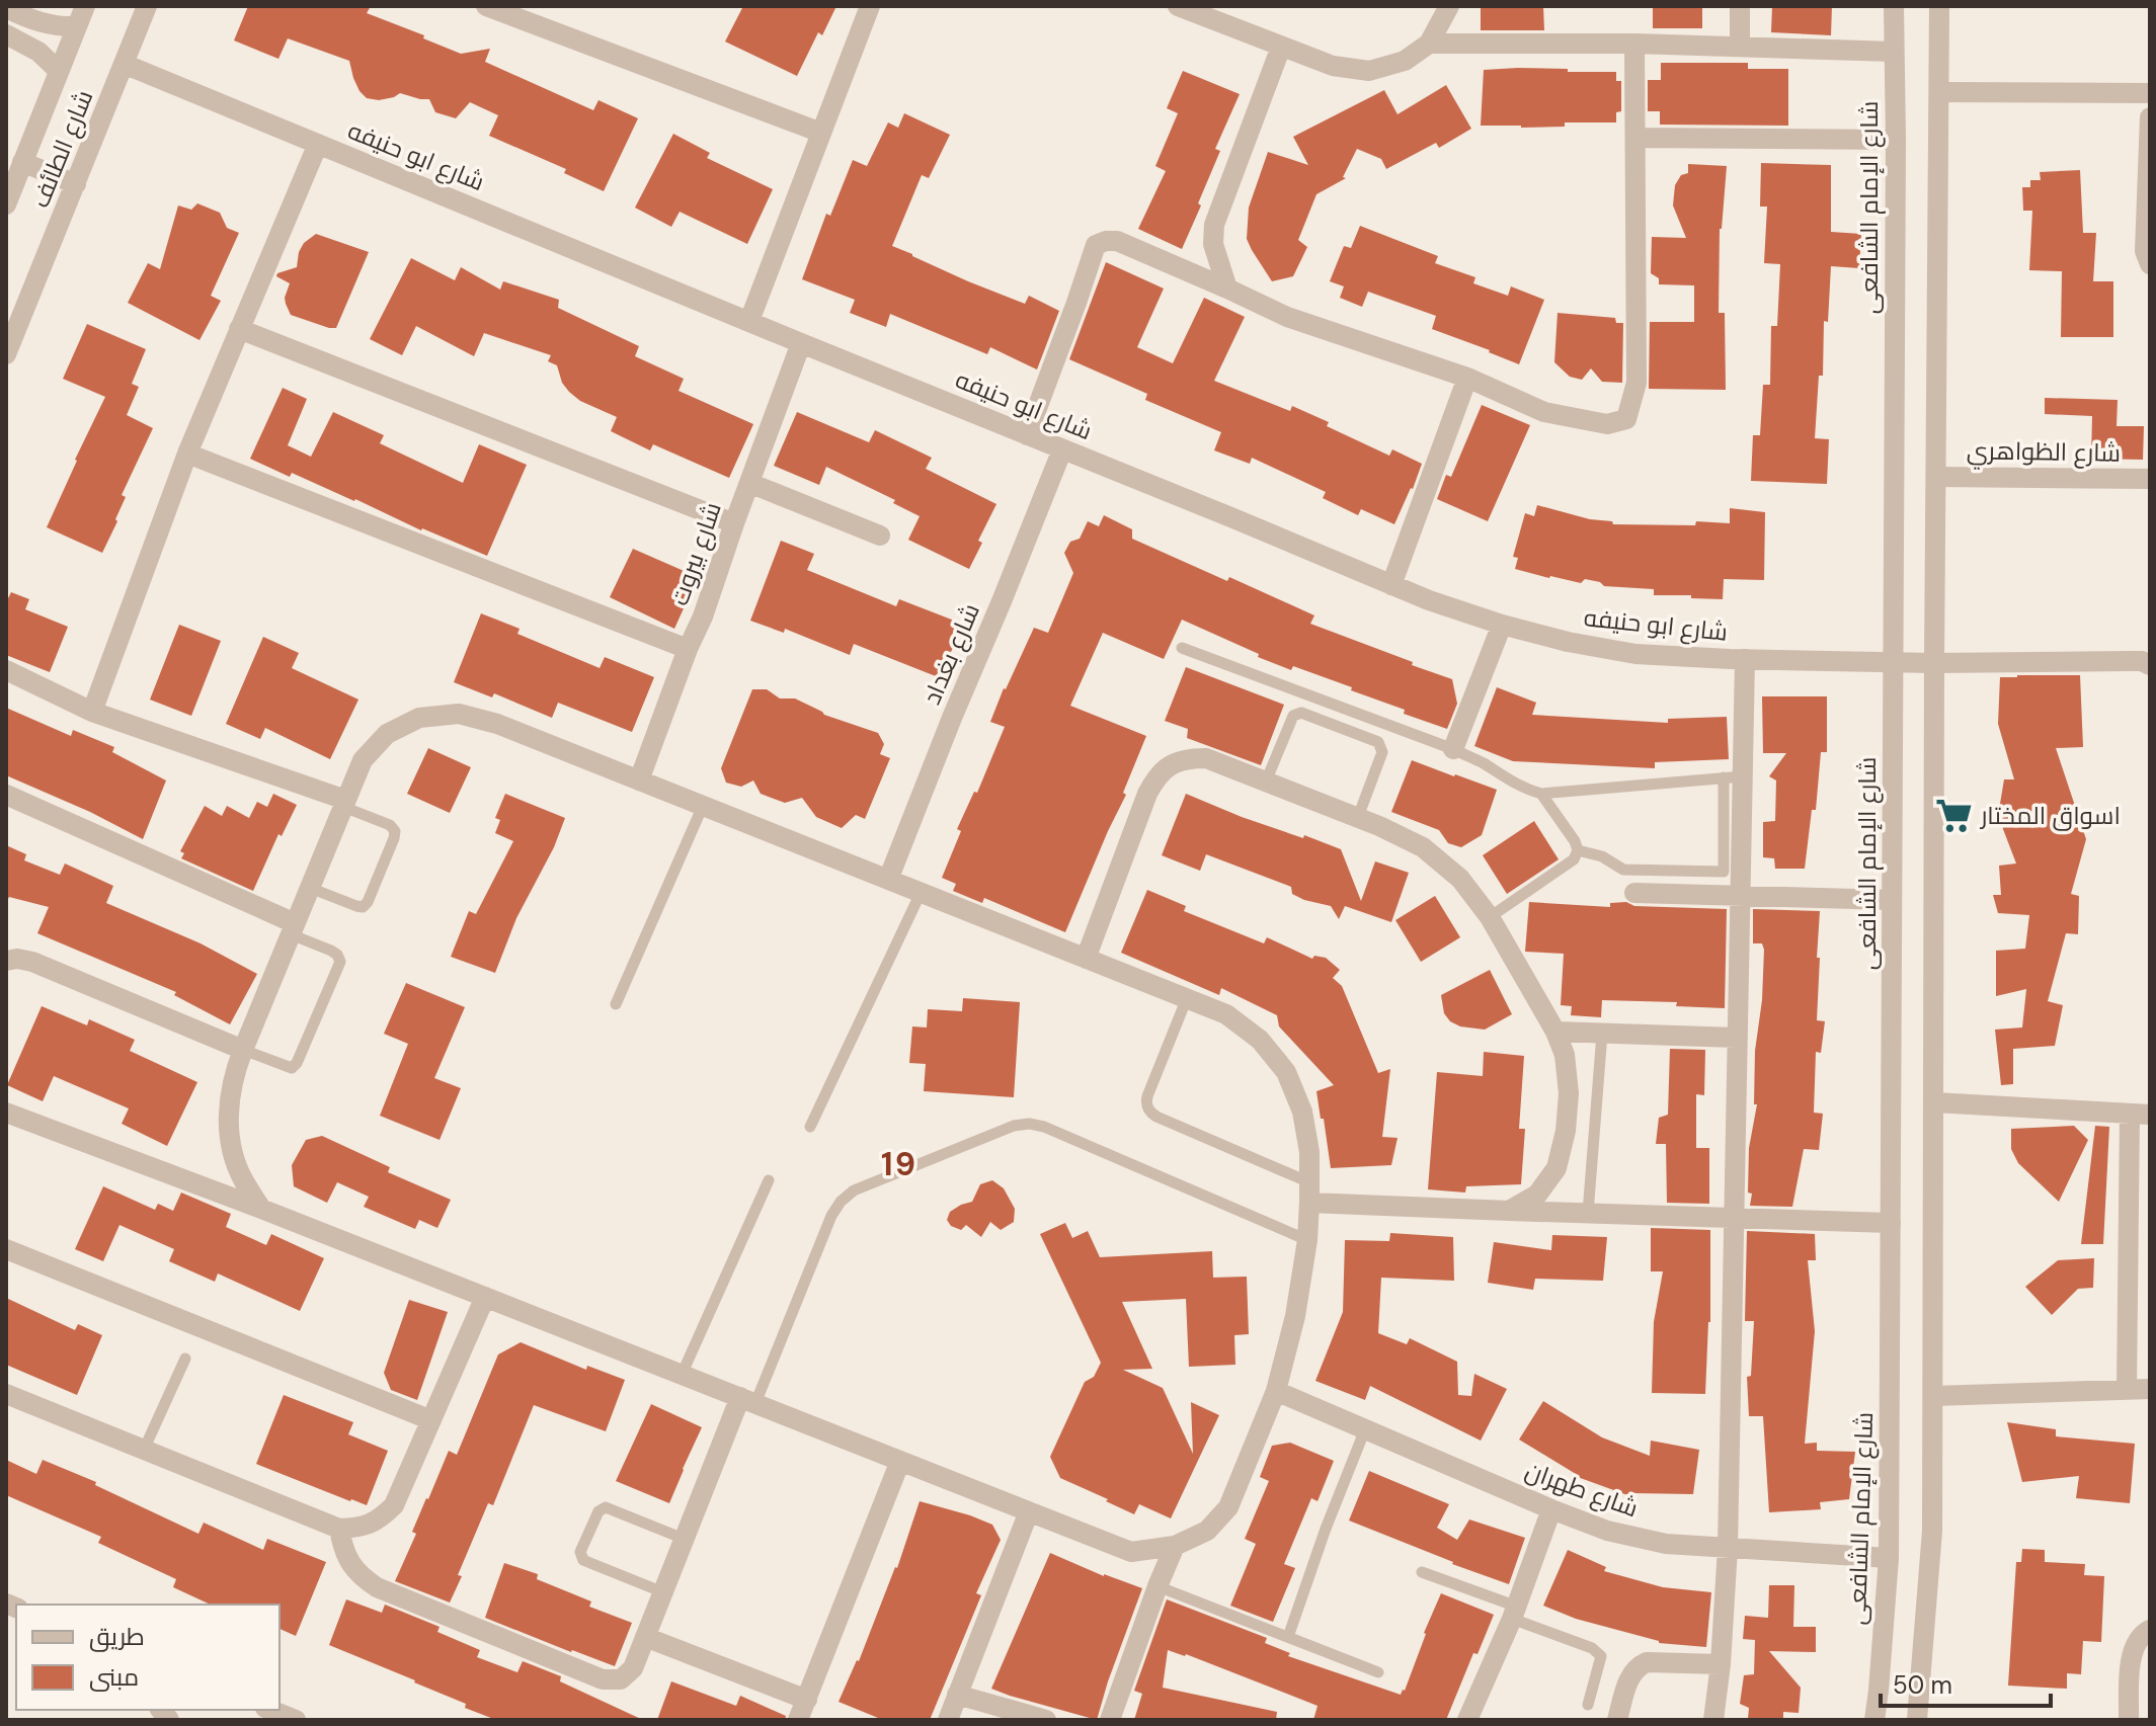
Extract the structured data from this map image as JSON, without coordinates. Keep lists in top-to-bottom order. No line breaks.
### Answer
{"streets":{"street":["شارع الطائف","شارع ابو حنيفه","شارع الإمام الشافعى","شارع الظواهري","شارع بيروت","شارع بغداد","شارع طهران"]},"crossings":[["شارع الطائف","شارع ابو حنيفه"],["شارع ابو حنيفه","شارع الإمام الشافعى"],["شارع ابو حنيفه","شارع بيروت"],["شارع ابو حنيفه","شارع بغداد"],["شارع الإمام الشافعى","شارع طهران"]],"districts":["19"],"places":{"supermarket":["اسواق المختار"]},"legend":["طريق","مبنى"],"scale_bar":"50 m"}
